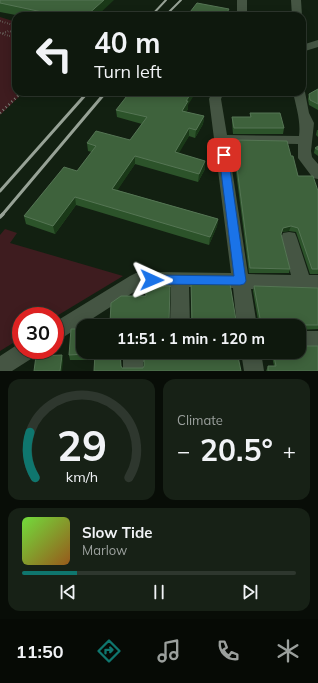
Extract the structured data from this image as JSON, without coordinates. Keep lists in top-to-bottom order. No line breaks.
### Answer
{"page":{"turn":["40 m","Turn left"],"limit":"30","trip":"11:51 · 1 min · 120 m","tile":"Climate","heat":["−","20.5°","+"],"song":["Slow Tide","Marlow"],"tabs":"11:50","gauge":["29","km/h"]}}
